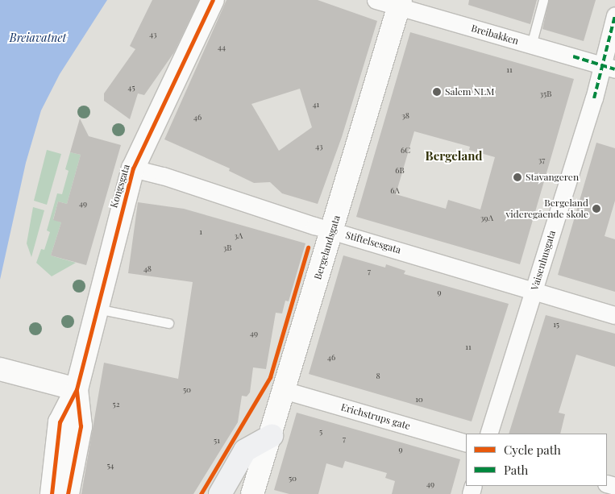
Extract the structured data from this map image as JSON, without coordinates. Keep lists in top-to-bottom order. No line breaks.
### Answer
{"streets":{"street":["Breibakken","Kongsgata","Stiftelsesgata","Bergelandsgata","Vaisenhusgata","Erichstrups gate"]},"crossings":[["Breibakken","Bergelandsgata"],["Breibakken","Vaisenhusgata"],["Kongsgata","Stiftelsesgata"],["Stiftelsesgata","Bergelandsgata"],["Stiftelsesgata","Vaisenhusgata"],["Bergelandsgata","Erichstrups gate"]],"districts":["Bergeland"],"water":["Breiavatnet"],"places":["Salem NLM","Stavangeren","Bergeland videregående skole"],"house_numbers":["43","44","11","45","35B","41","38","46","43","6C","37","6B","6A","49","39A","1","3A","3B","48","7","9","15","49","11","46","8","50","10","52","5","7","51","9","54","50","49"],"legend":["Cycle path","Path"]}
